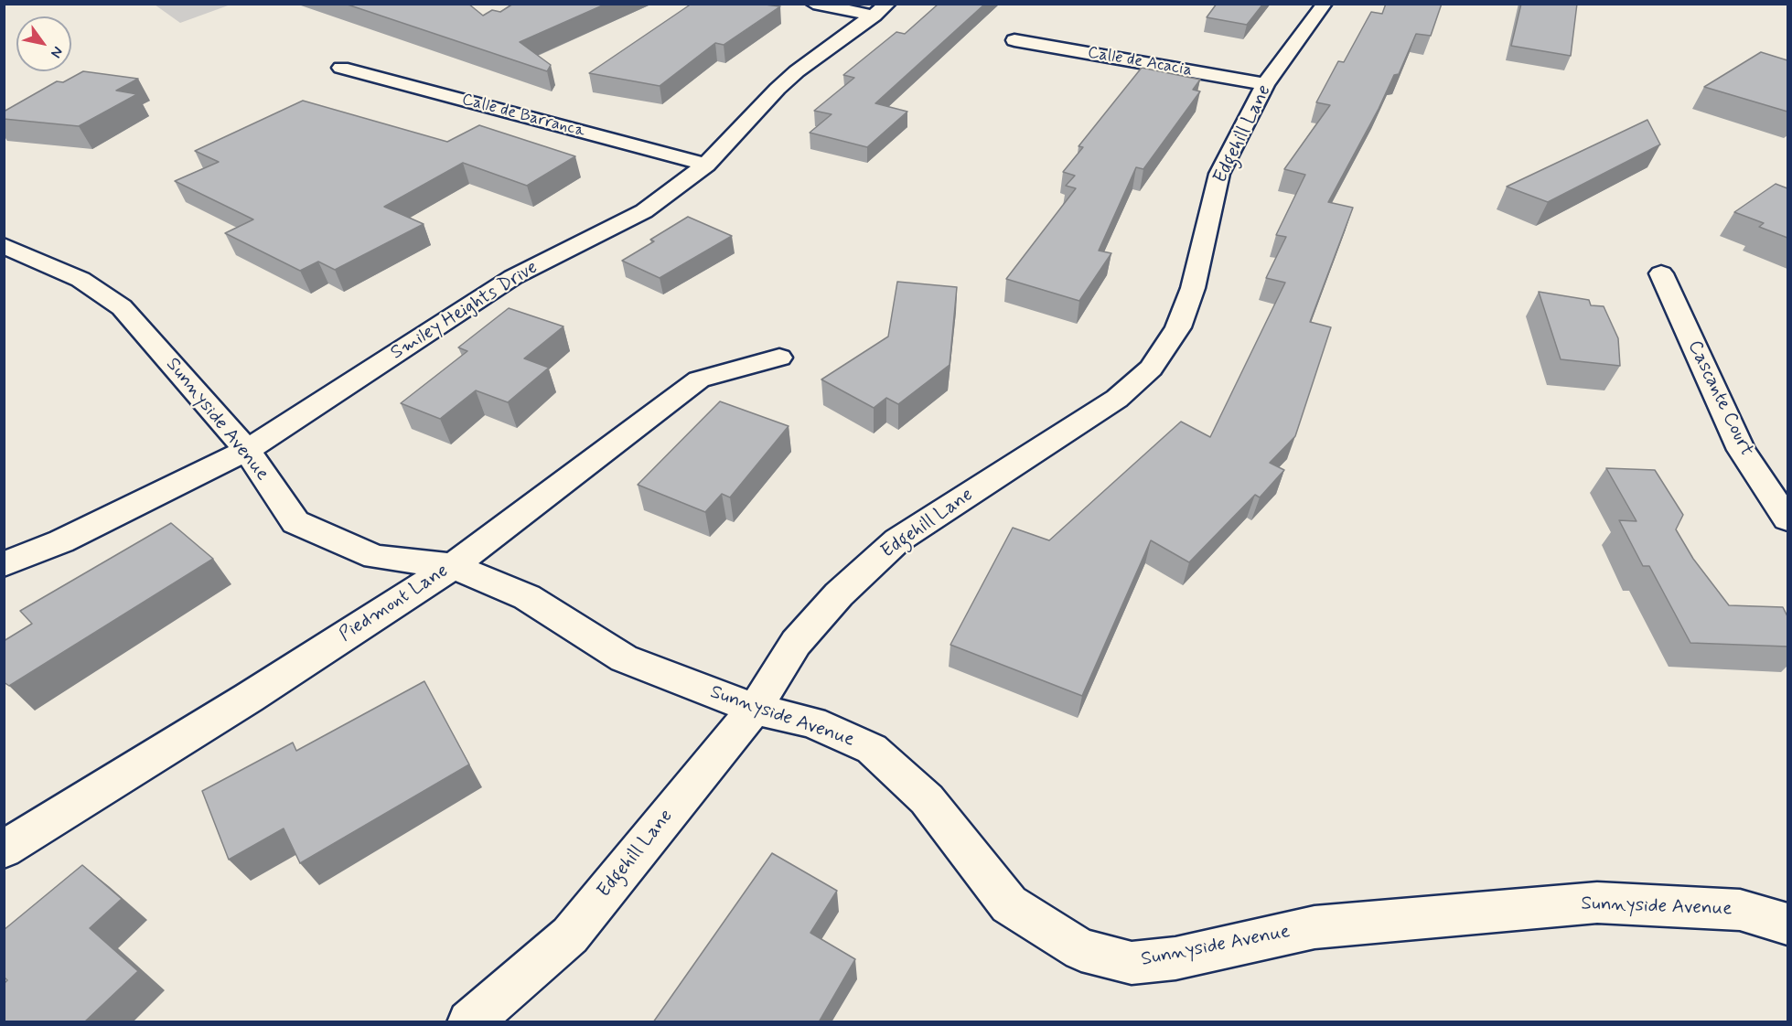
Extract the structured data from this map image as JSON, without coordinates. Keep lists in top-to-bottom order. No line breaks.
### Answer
{"streets":{"street":["Calle de Acacia","Calle de Barranca","Edgehill Lane","Smiley Heights Drive","Cascante Court","Sunnyside Avenue","Piedmont Lane"]},"crossings":[["Calle de Acacia","Edgehill Lane"],["Calle de Barranca","Smiley Heights Drive"],["Edgehill Lane","Sunnyside Avenue"],["Smiley Heights Drive","Sunnyside Avenue"],["Sunnyside Avenue","Piedmont Lane"]],"north":"bottom right"}
